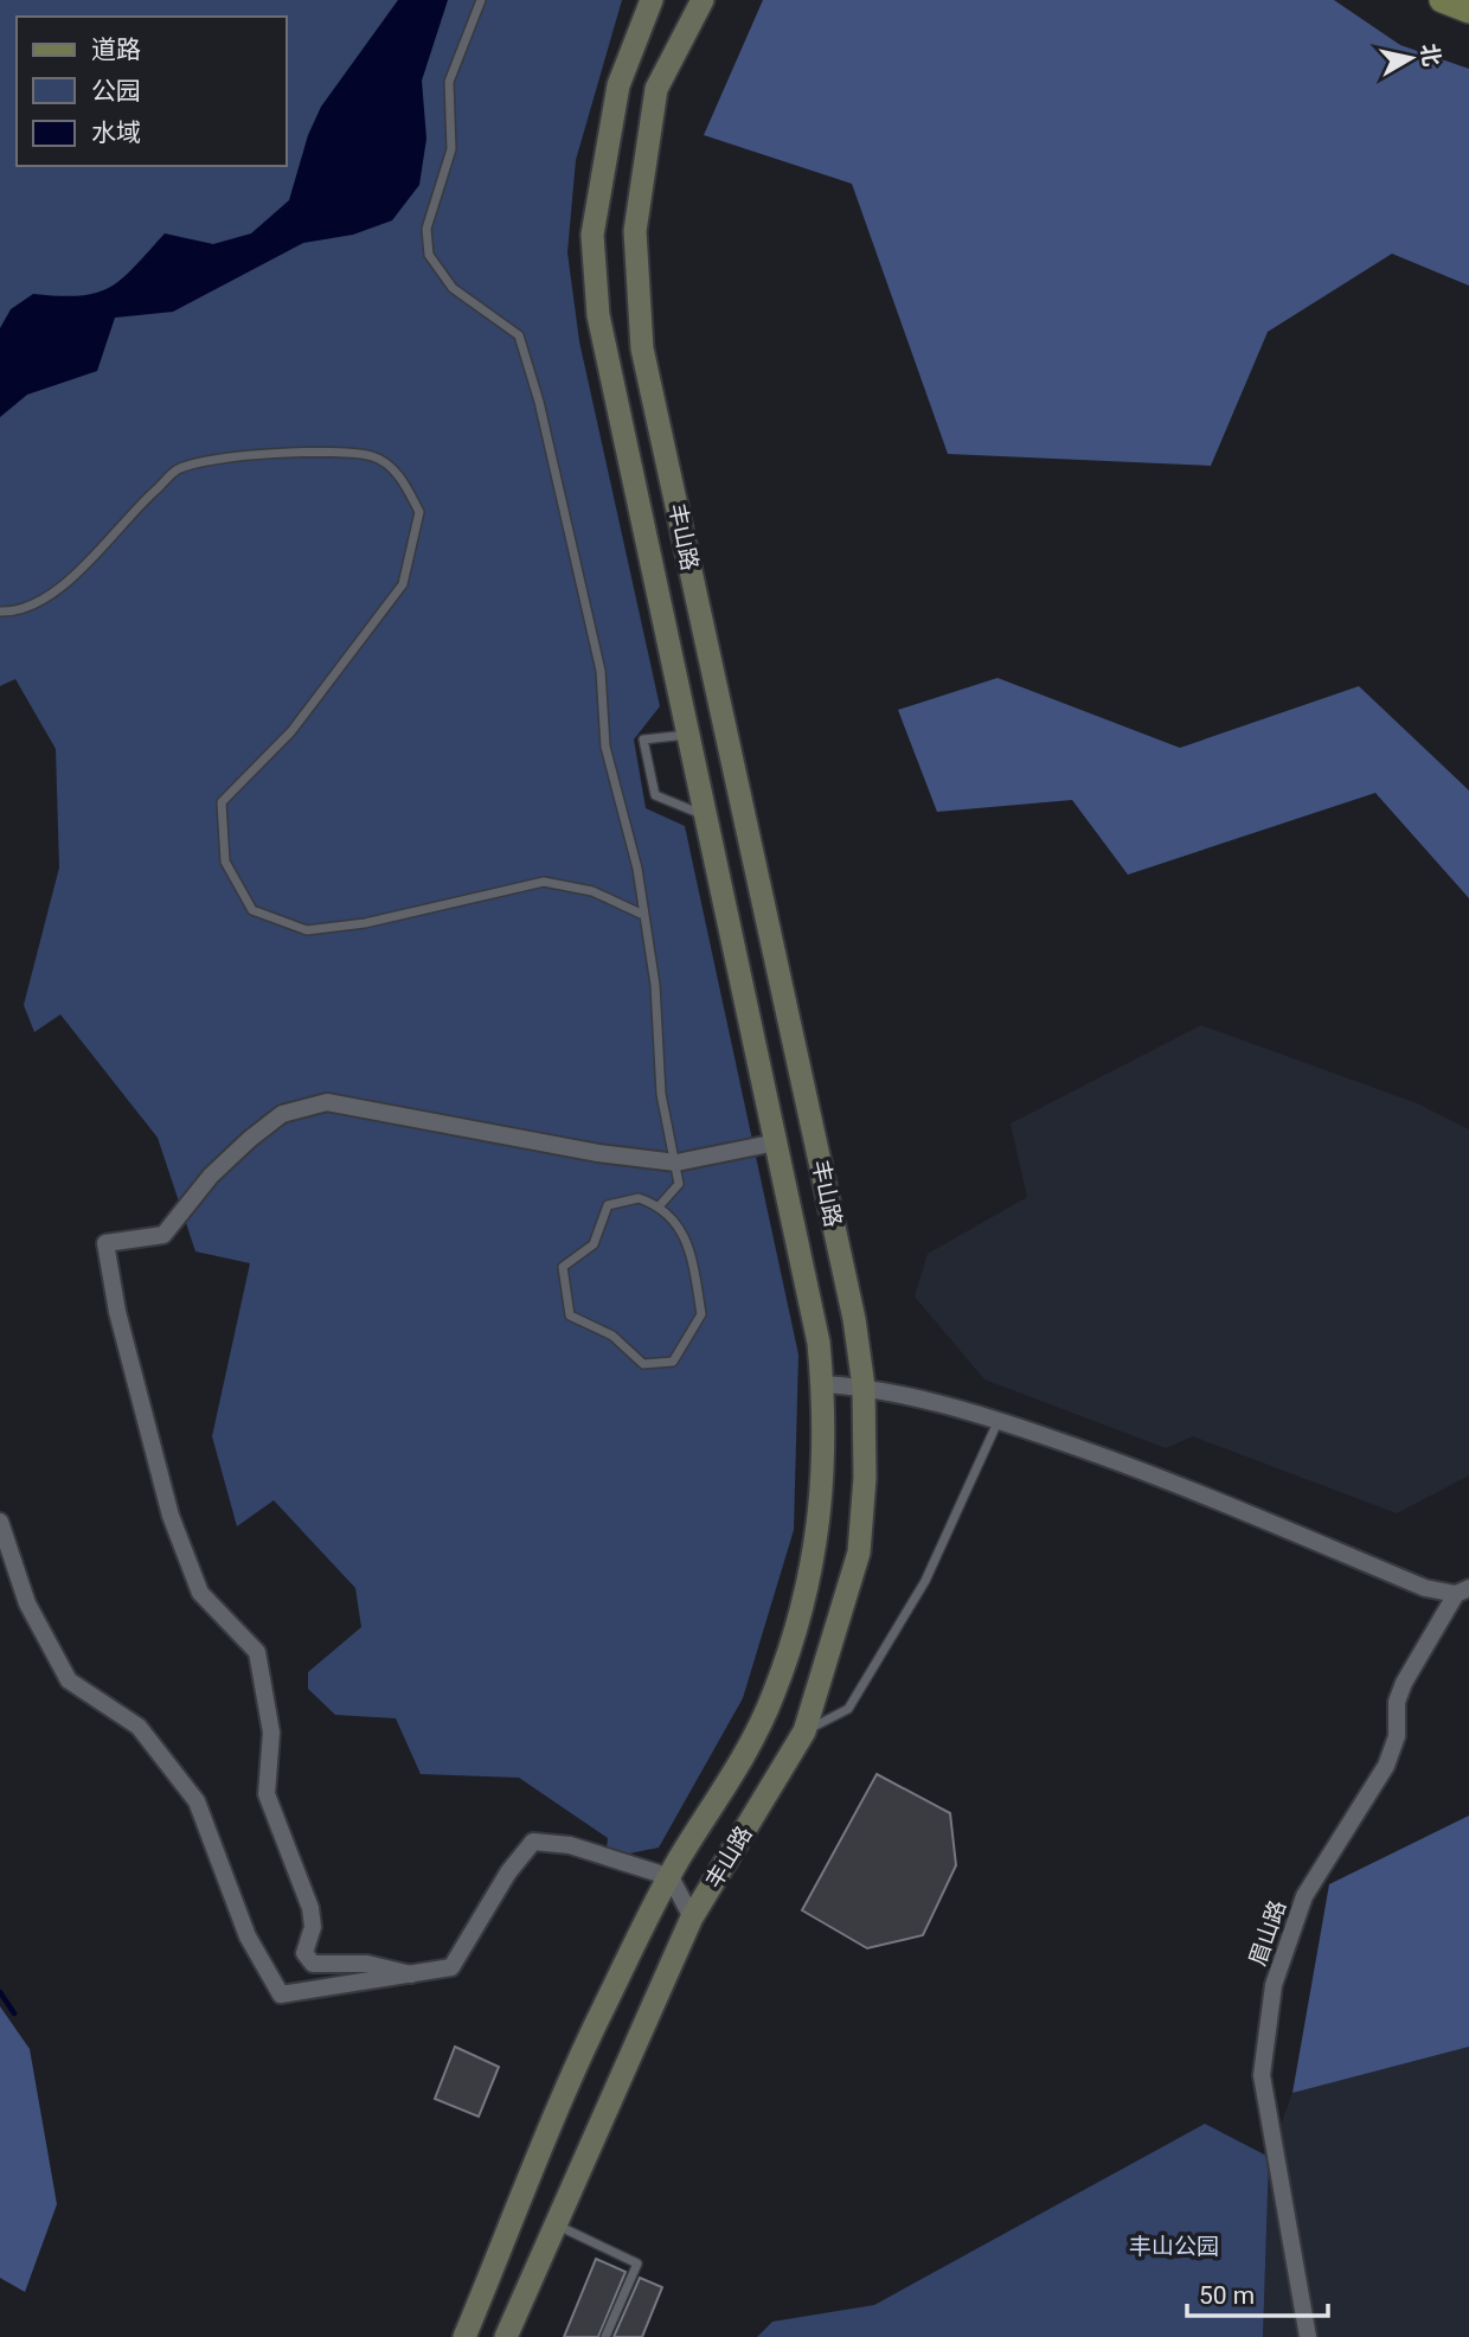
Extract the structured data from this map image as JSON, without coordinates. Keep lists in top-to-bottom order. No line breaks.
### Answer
{"streets":{"main road":["丰山路"],"street":["眉山路"]},"parks":["丰山公园"],"legend":["道路","公园","水域"],"scale_bar":"50 m","north":"right"}
